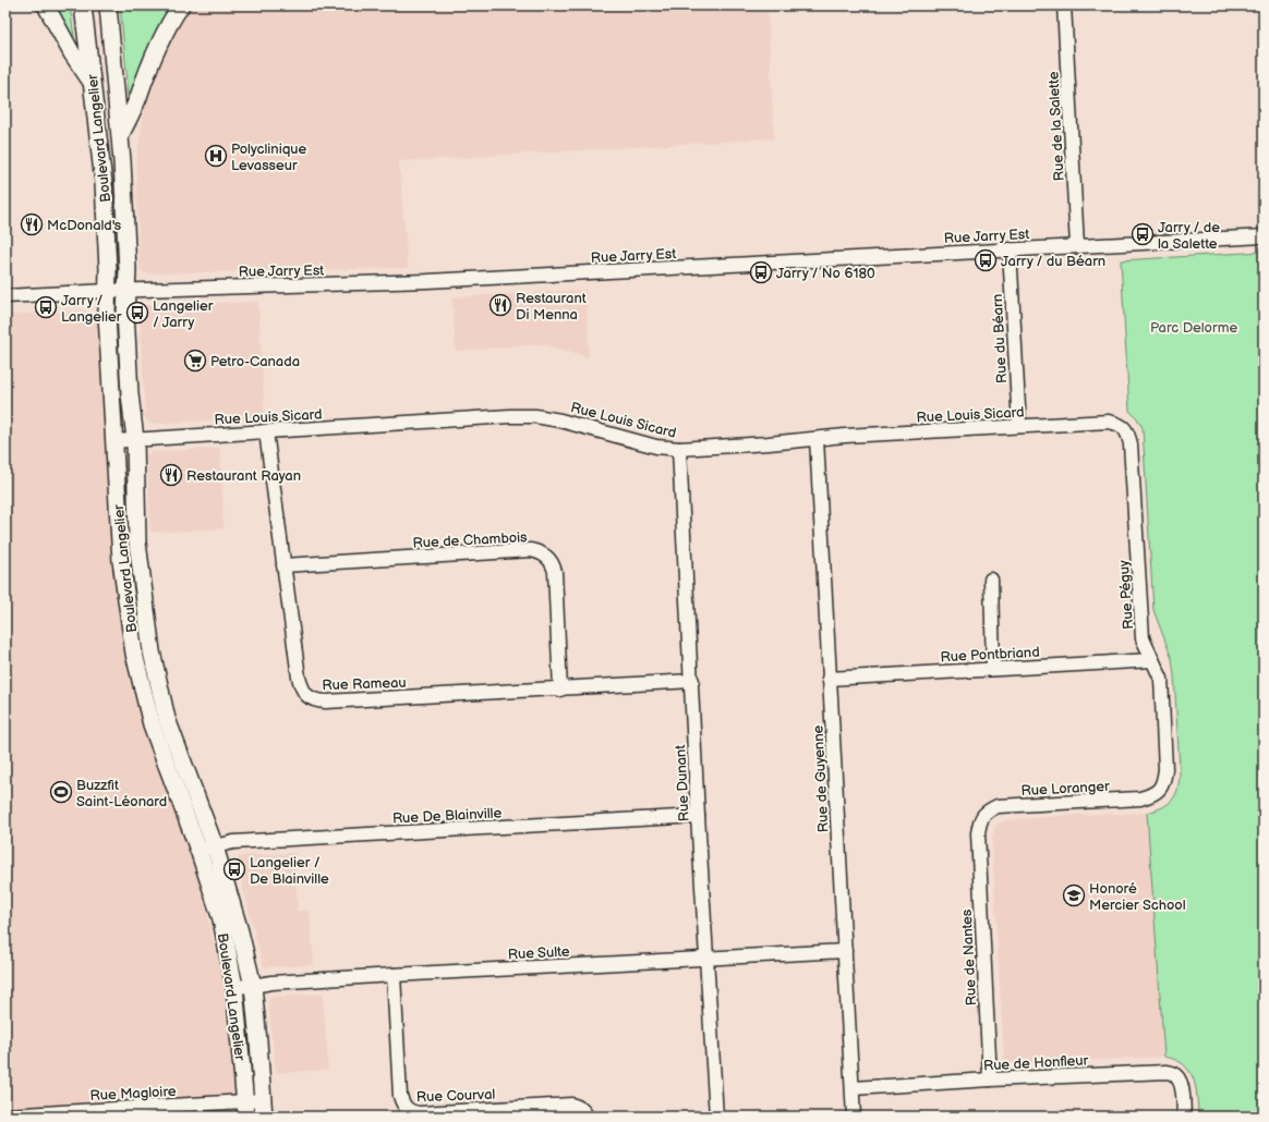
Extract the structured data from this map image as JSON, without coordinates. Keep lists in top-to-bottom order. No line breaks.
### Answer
{"streets":{"main road":["Boulevard Langelier"],"street":["Rue de la Salette","Rue Jarry Est","Rue du Béarn","Rue Louis Sicard","Rue de Chambois","Rue Péguy","Rue Pontbriand","Rue Rameau","Rue de Guyenne","Rue Dunant","Rue Loranger","Rue De Blainville","Rue Sulte","Rue de Nantes","Rue de Honfleur","Rue Magloire","Rue Courval"]},"crossings":[["Rue de la Salette","Rue Jarry Est"],["Boulevard Langelier","Rue Jarry Est"],["Boulevard Langelier","Rue Louis Sicard"],["Boulevard Langelier","Rue De Blainville"],["Boulevard Langelier","Rue Sulte"],["Boulevard Langelier","Rue Magloire"],["Rue Jarry Est","Rue du Béarn"],["Rue du Béarn","Rue Louis Sicard"],["Rue Louis Sicard","Rue Péguy"],["Rue Louis Sicard","Rue Rameau"],["Rue Louis Sicard","Rue de Guyenne"],["Rue Louis Sicard","Rue Dunant"],["Rue de Chambois","Rue Rameau"],["Rue Péguy","Rue Pontbriand"],["Rue Péguy","Rue Loranger"],["Rue Pontbriand","Rue de Guyenne"],["Rue Rameau","Rue Dunant"],["Rue de Guyenne","Rue Sulte"],["Rue de Guyenne","Rue de Honfleur"],["Rue Dunant","Rue De Blainville"],["Rue Dunant","Rue Sulte"],["Rue Loranger","Rue de Nantes"],["Rue Sulte","Rue Courval"],["Rue de Nantes","Rue de Honfleur"]],"parks":["Parc Delorme"],"places":{"hospital":["Polyclinique Levasseur"],"restaurant":["McDonald's","Restaurant Di Menna","Restaurant Rayan"],"bus stop":["Jarry / de la Salette","Jarry / du Béarn","Jarry / No 6180","Jarry / Langelier","Langelier / Jarry","Langelier / De Blainville"],"supermarket":["Petro-Canada"],"sports":["Buzzfit Saint-Léonard"],"school or university":["Honoré Mercier School"]}}
